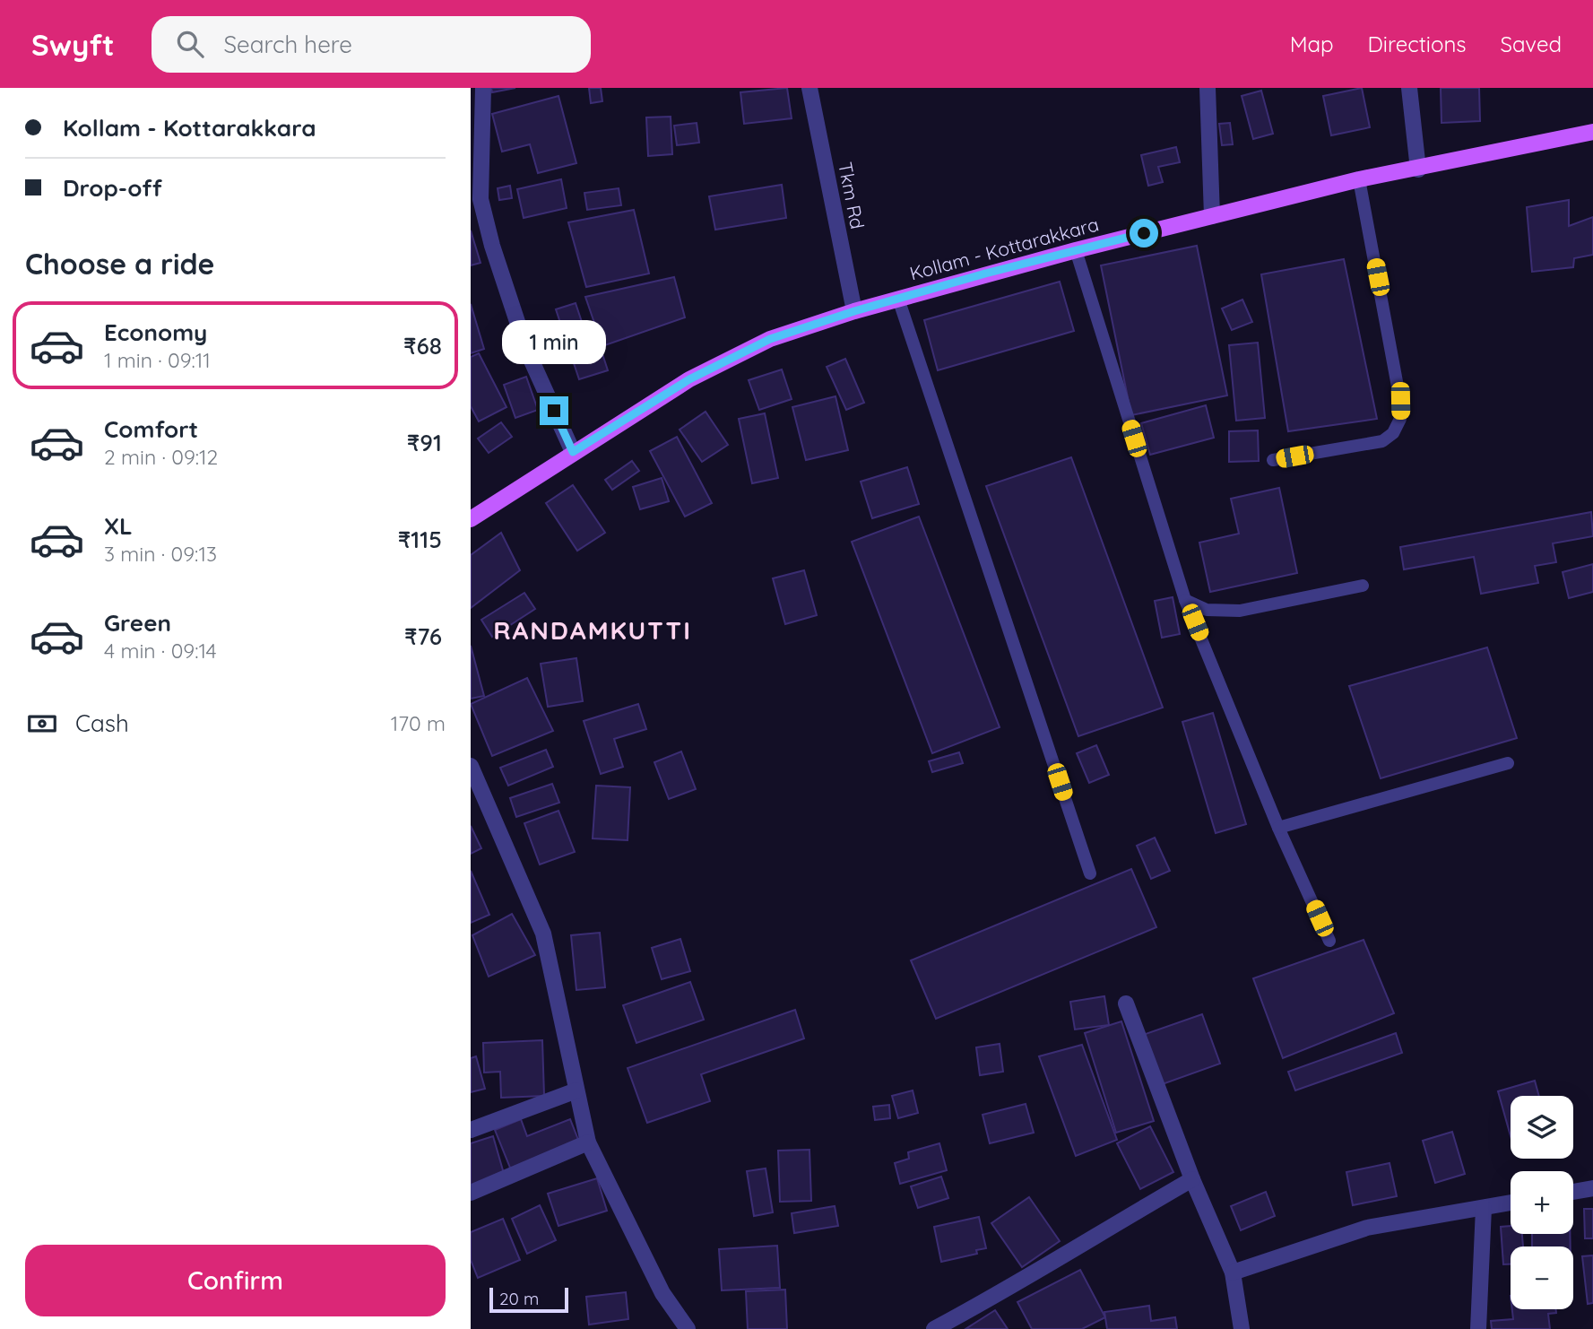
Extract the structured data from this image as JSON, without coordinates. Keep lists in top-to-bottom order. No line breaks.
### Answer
{"streets":{"main road":["Kollam - Kottarakkara"],"street":["Tkm Rd"]},"crossings":[["Tkm Rd","Kollam - Kottarakkara"]],"districts":["RANDAMKUTTI"],"scale_bar":"20 m","page":{"header":"Swyft","search":"Search here","nav":["Map","Directions","Saved"],"banner":["Kollam - Kottarakkara","Drop-off"],"heading":"Choose a ride","list":[{"name":"Economy","note":"1 min · 09:11","value":"₹68"},{"name":"Comfort","note":"2 min · 09:12","value":"₹91"},{"name":"XL","note":"3 min · 09:13","value":"₹115"},{"name":"Green","note":"4 min · 09:14","value":"₹76"}],"bubble":"1 min","pay":["Cash","170 m"],"map_buttons":["+","−"],"buttons":"Confirm","scale":"20 m"}}
